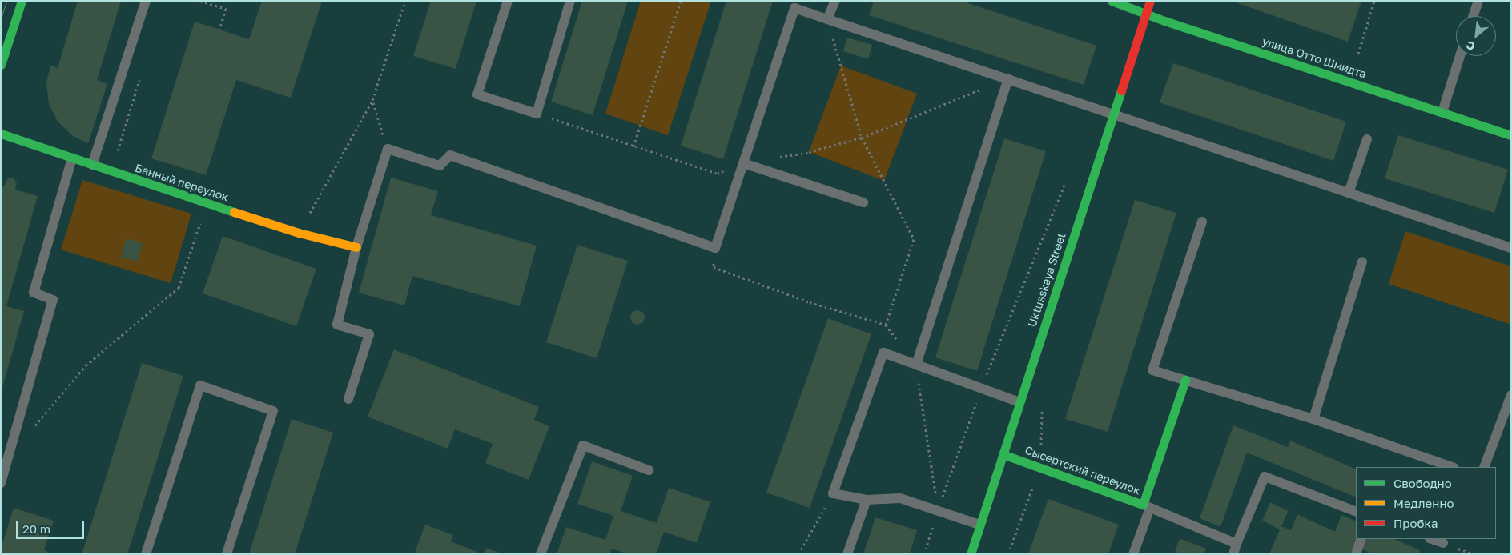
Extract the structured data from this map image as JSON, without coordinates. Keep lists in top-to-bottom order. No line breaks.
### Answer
{"streets":{"street":["улица Отто Шмидта","Банный переулок","Uktusskaya Street","Сысертский переулок"]},"crossings":[["улица Отто Шмидта","Uktusskaya Street"],["Uktusskaya Street","Сысертский переулок"]],"legend":["Свободно","Медленно","Пробка"],"scale_bar":"20 m","north":"bottom left"}
